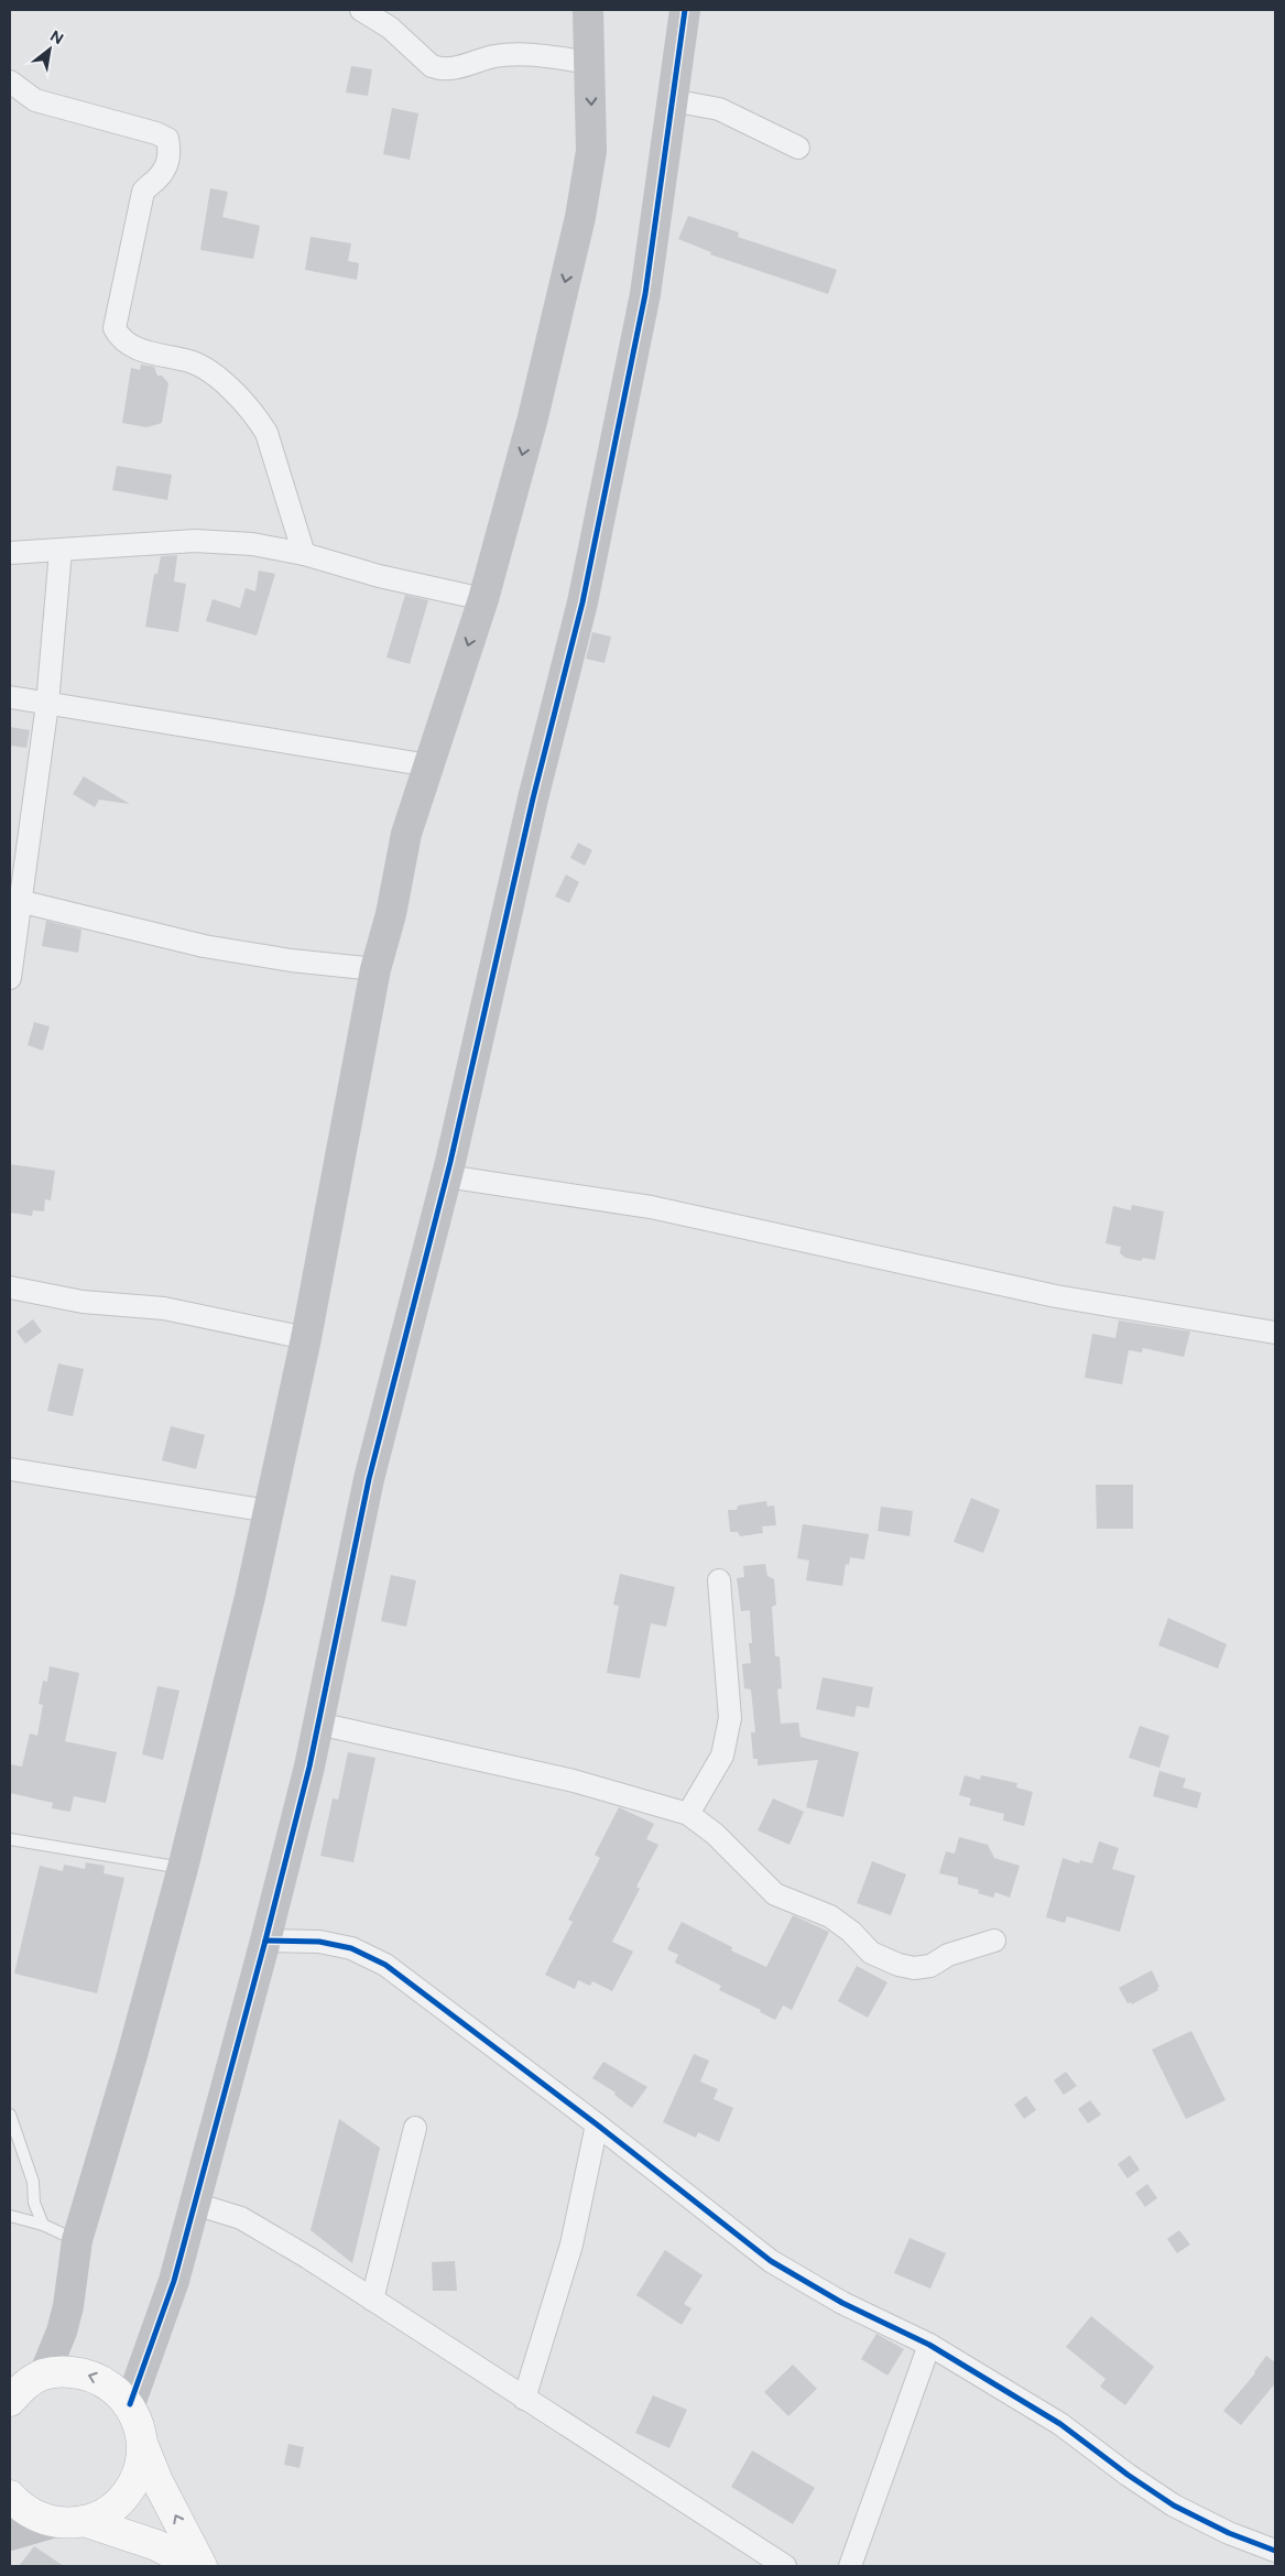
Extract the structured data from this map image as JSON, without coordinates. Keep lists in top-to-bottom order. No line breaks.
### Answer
{"north":"top right"}
